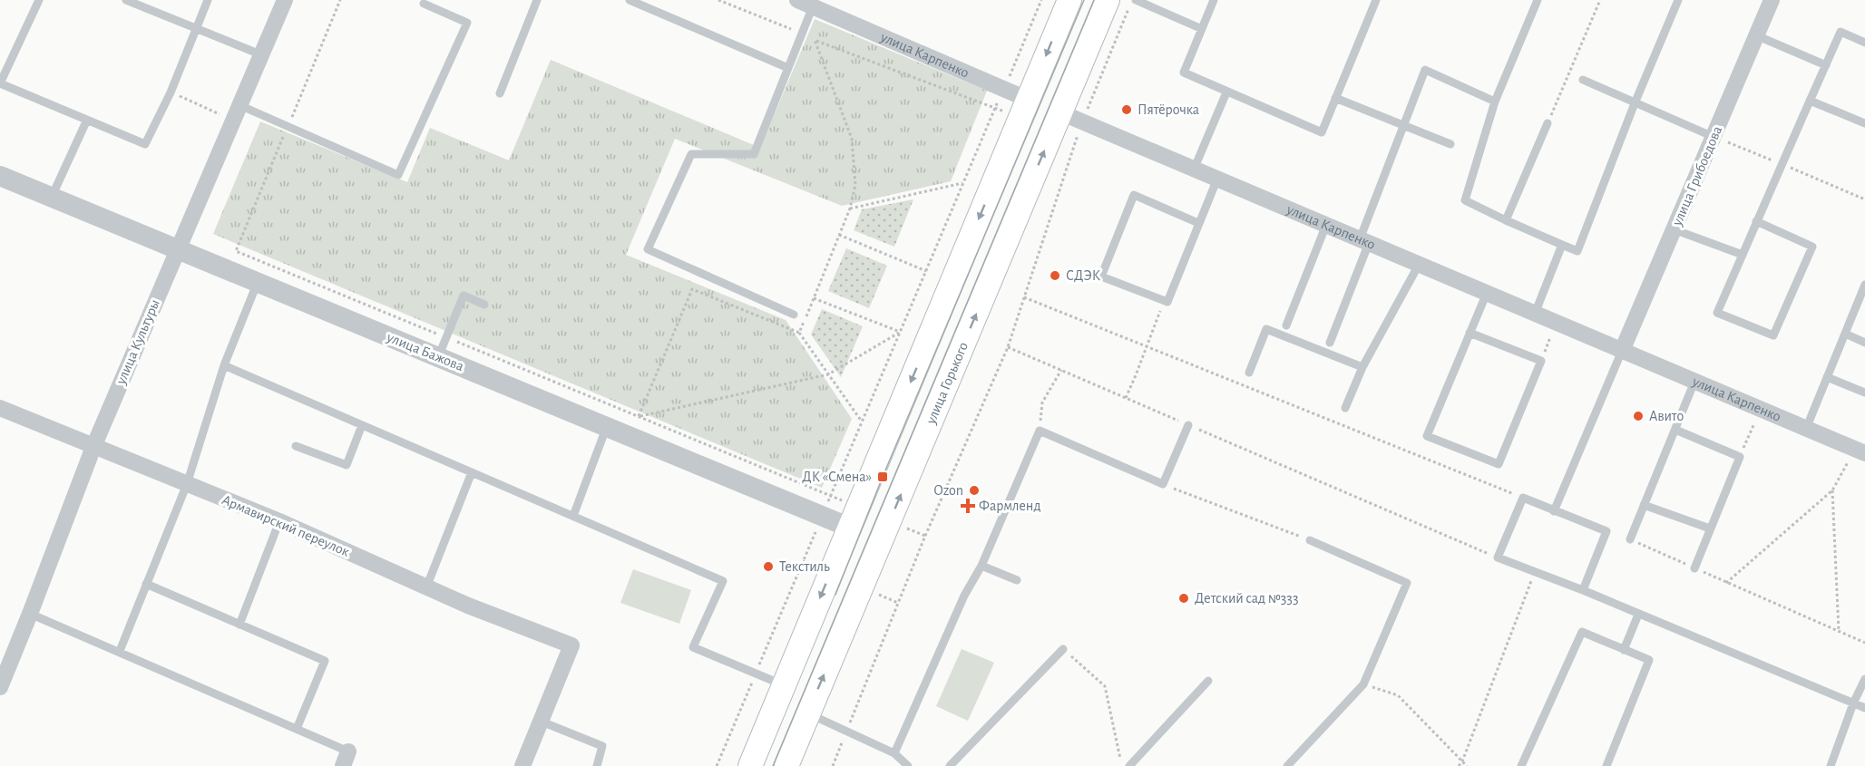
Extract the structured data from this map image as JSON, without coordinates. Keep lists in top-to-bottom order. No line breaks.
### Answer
{"streets":{"main road":["улица Карпенко","улица Горького"],"street":["улица Грибоедова","улица Культуры","улица Бажова","Армавирский переулок"]},"crossings":[["улица Карпенко","улица Грибоедова"],["улица Карпенко","улица Горького"],["улица Культуры","улица Бажова"],["улица Культуры","Армавирский переулок"]],"places":{"other":["Пятёрочка","СДЭК","Авито","Ozon","Текстиль","Детский сад №333"],"transit":["ДК «Смена»"],"health":["Фармленд"]}}
